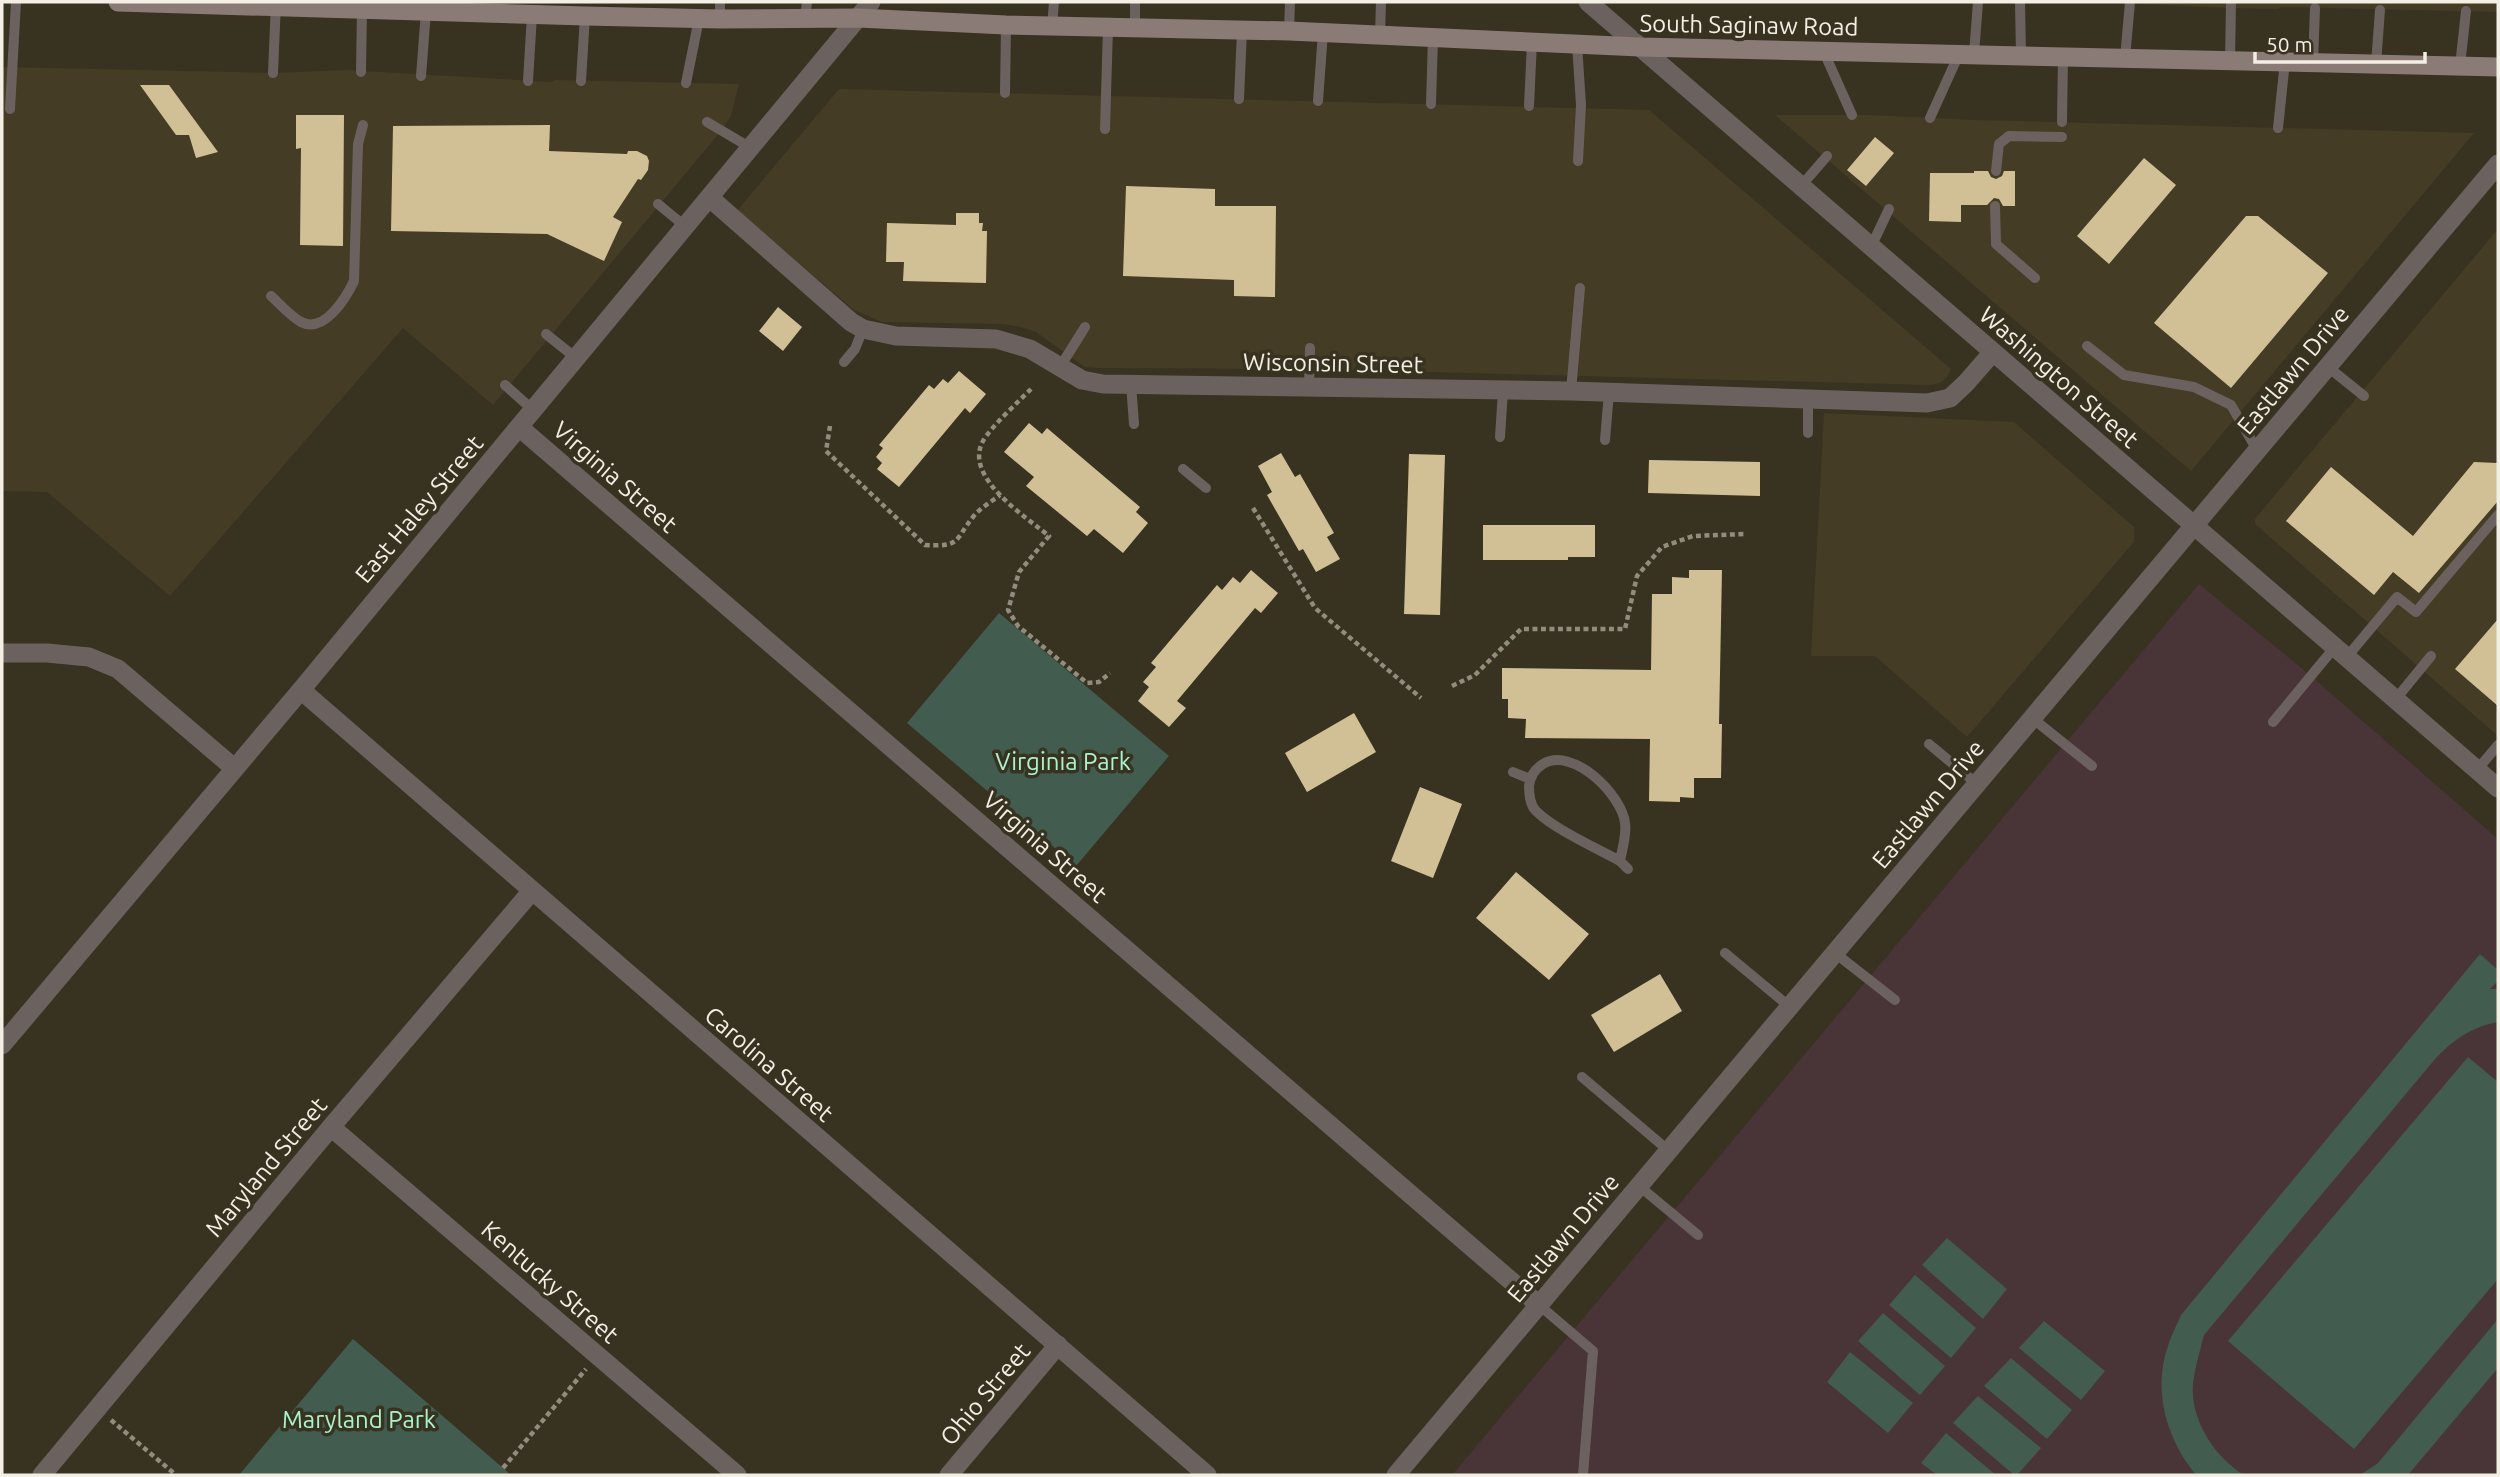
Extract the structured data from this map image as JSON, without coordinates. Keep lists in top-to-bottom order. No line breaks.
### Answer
{"streets":{"main road":["South Saginaw Road"],"street":["Wisconsin Street","Eastlawn Drive","Washington Street","Virginia Street","East Haley Street","Carolina Street","Maryland Street","Kentucky Street","Ohio Street"]},"crossings":[["South Saginaw Road","Washington Street"],["South Saginaw Road","East Haley Street"],["Wisconsin Street","Washington Street"],["Wisconsin Street","East Haley Street"],["Eastlawn Drive","Washington Street"],["Eastlawn Drive","Virginia Street"],["Virginia Street","East Haley Street"],["East Haley Street","Carolina Street"],["Carolina Street","Maryland Street"],["Carolina Street","Ohio Street"],["Maryland Street","Kentucky Street"]],"parks":["Virginia Park","Maryland Park"],"scale_bar":"50 m"}
